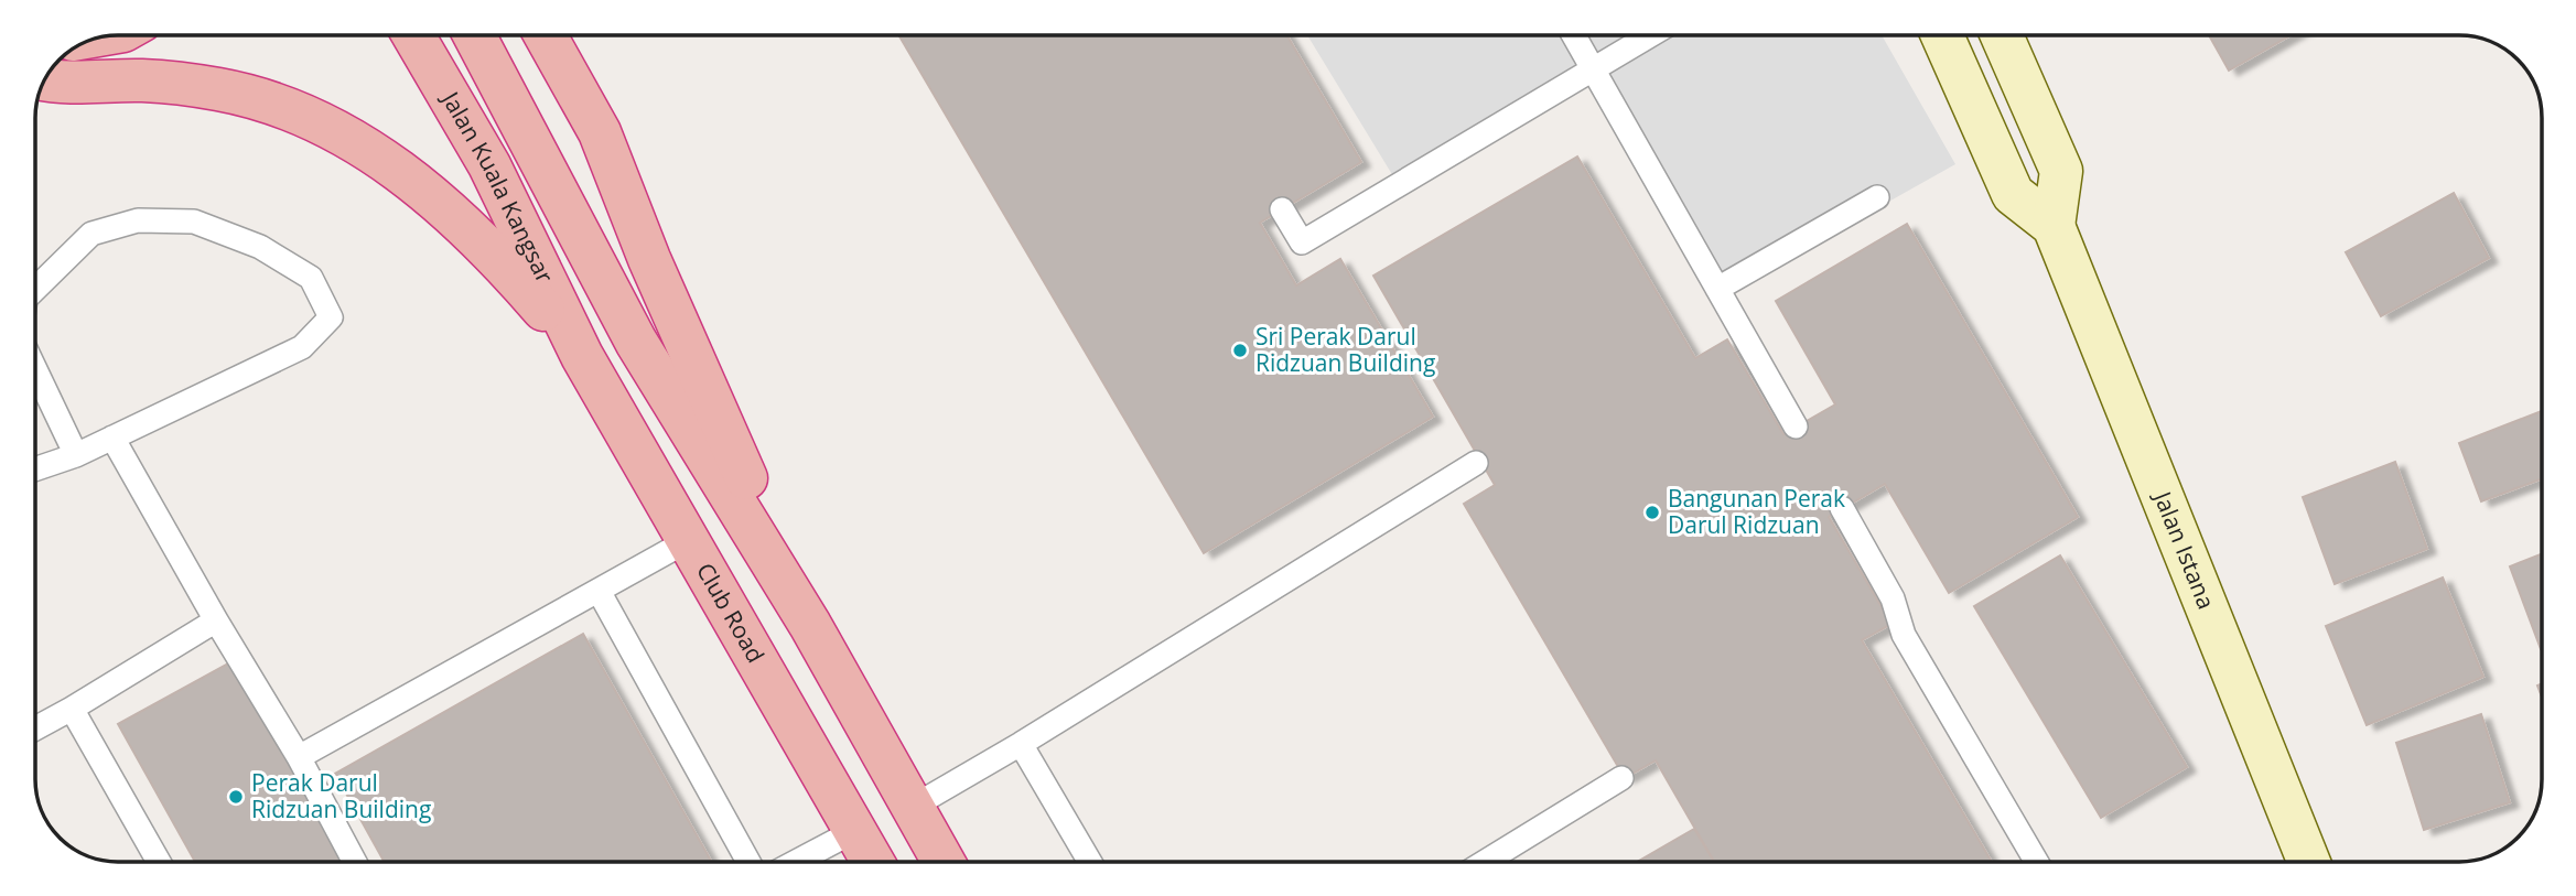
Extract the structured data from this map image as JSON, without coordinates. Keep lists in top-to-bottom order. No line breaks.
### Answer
{"streets":{"highway":["Jalan Kuala Kangsar","Club Road"],"main road":["Jalan Istana"]},"crossings":[["Jalan Kuala Kangsar","Club Road"]],"places":["Sri Perak Darul Ridzuan Building","Bangunan Perak Darul Ridzuan","Perak Darul Ridzuan Building"]}
